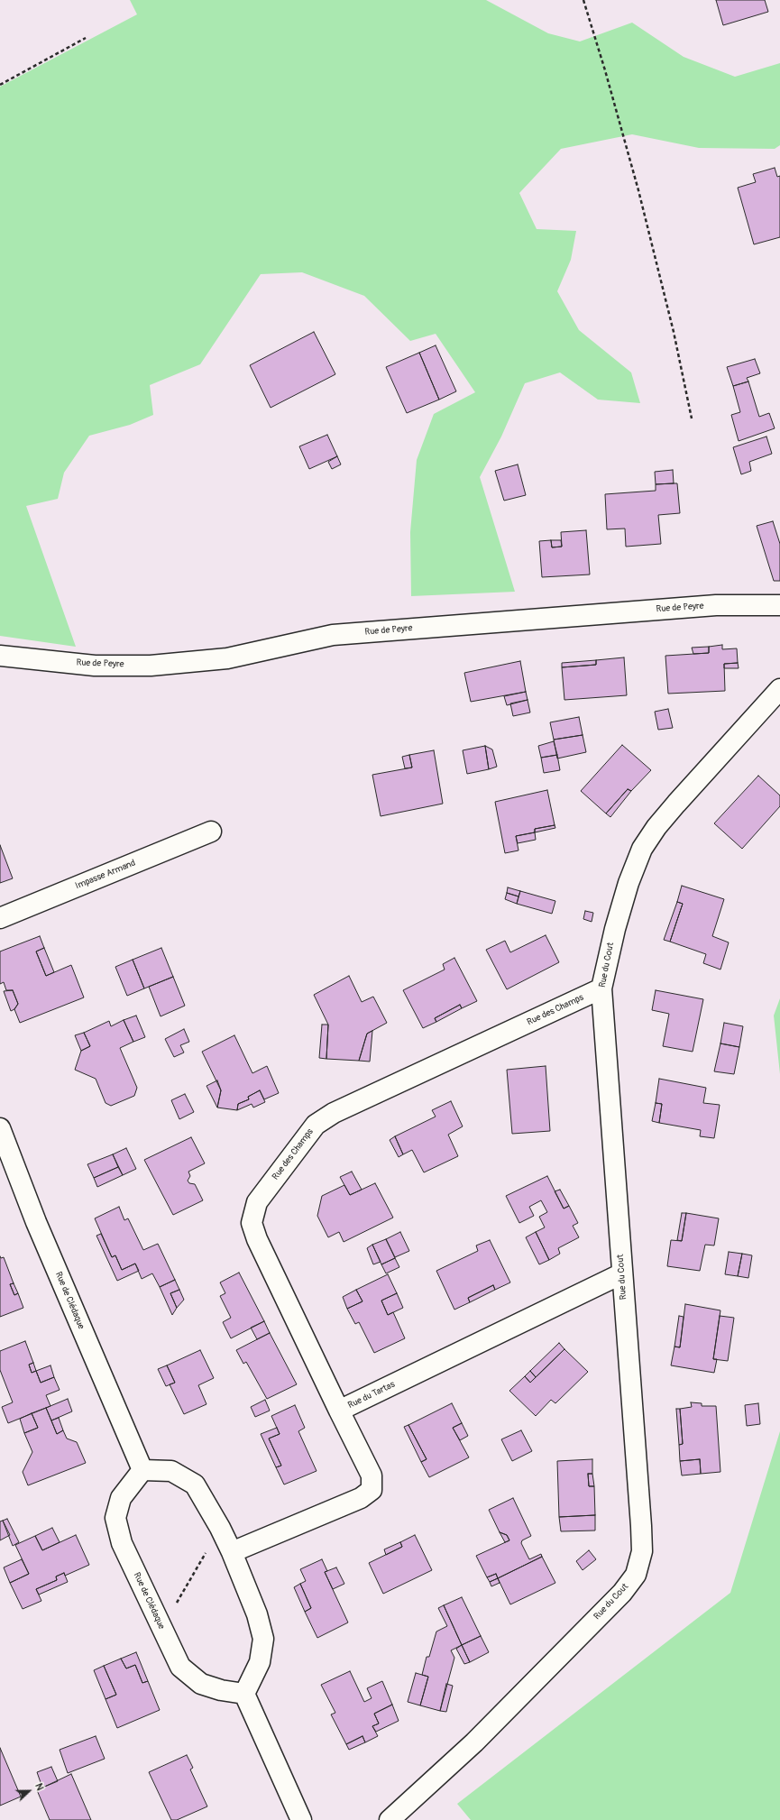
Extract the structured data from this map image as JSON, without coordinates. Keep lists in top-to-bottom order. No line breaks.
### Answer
{"streets":{"street":["Rue de Peyre","Impasse Armand","Rue du Cout","Rue des Champs","Rue de Clédaque","Rue du Tartas"]},"crossings":[["Rue du Cout","Rue des Champs"],["Rue du Cout","Rue du Tartas"],["Rue des Champs","Rue du Tartas"]],"north":"right"}
